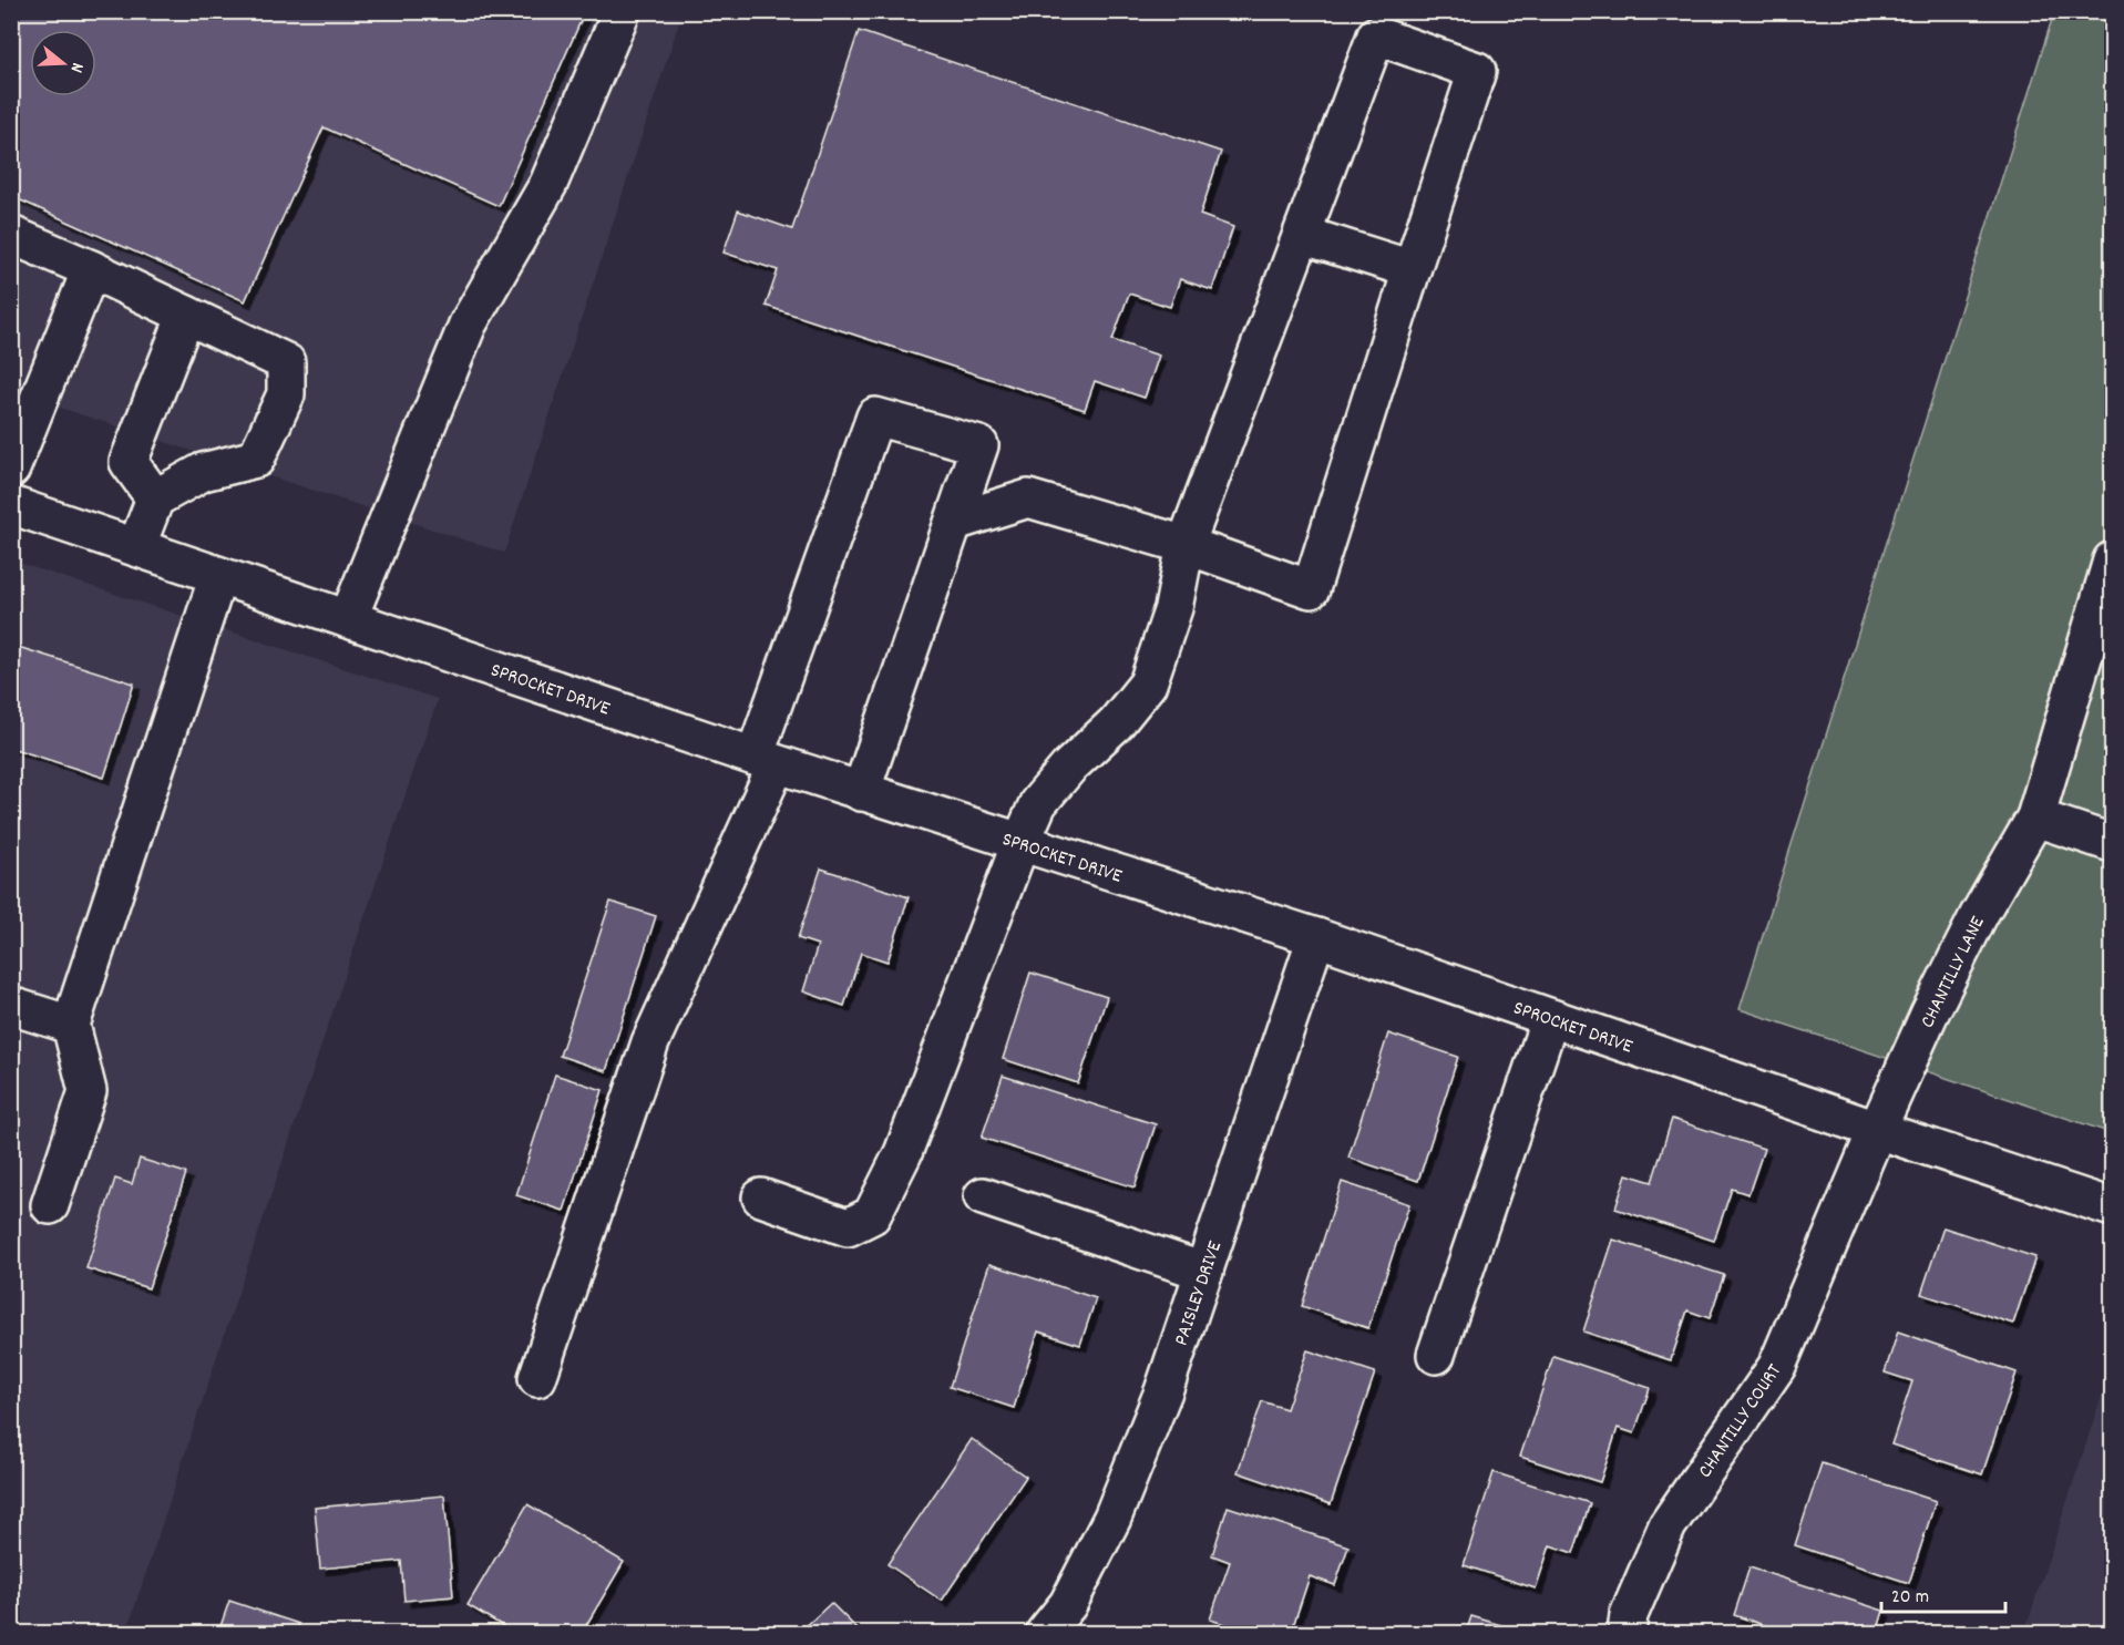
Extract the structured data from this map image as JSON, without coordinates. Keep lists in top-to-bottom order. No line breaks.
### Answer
{"streets":{"street":["SPROCKET DRIVE","CHANTILLY LANE","PAISLEY DRIVE","CHANTILLY COURT"]},"crossings":[["SPROCKET DRIVE","CHANTILLY LANE"],["SPROCKET DRIVE","PAISLEY DRIVE"],["SPROCKET DRIVE","CHANTILLY COURT"],["CHANTILLY LANE","CHANTILLY COURT"]],"scale_bar":"20 m","north":"right"}
